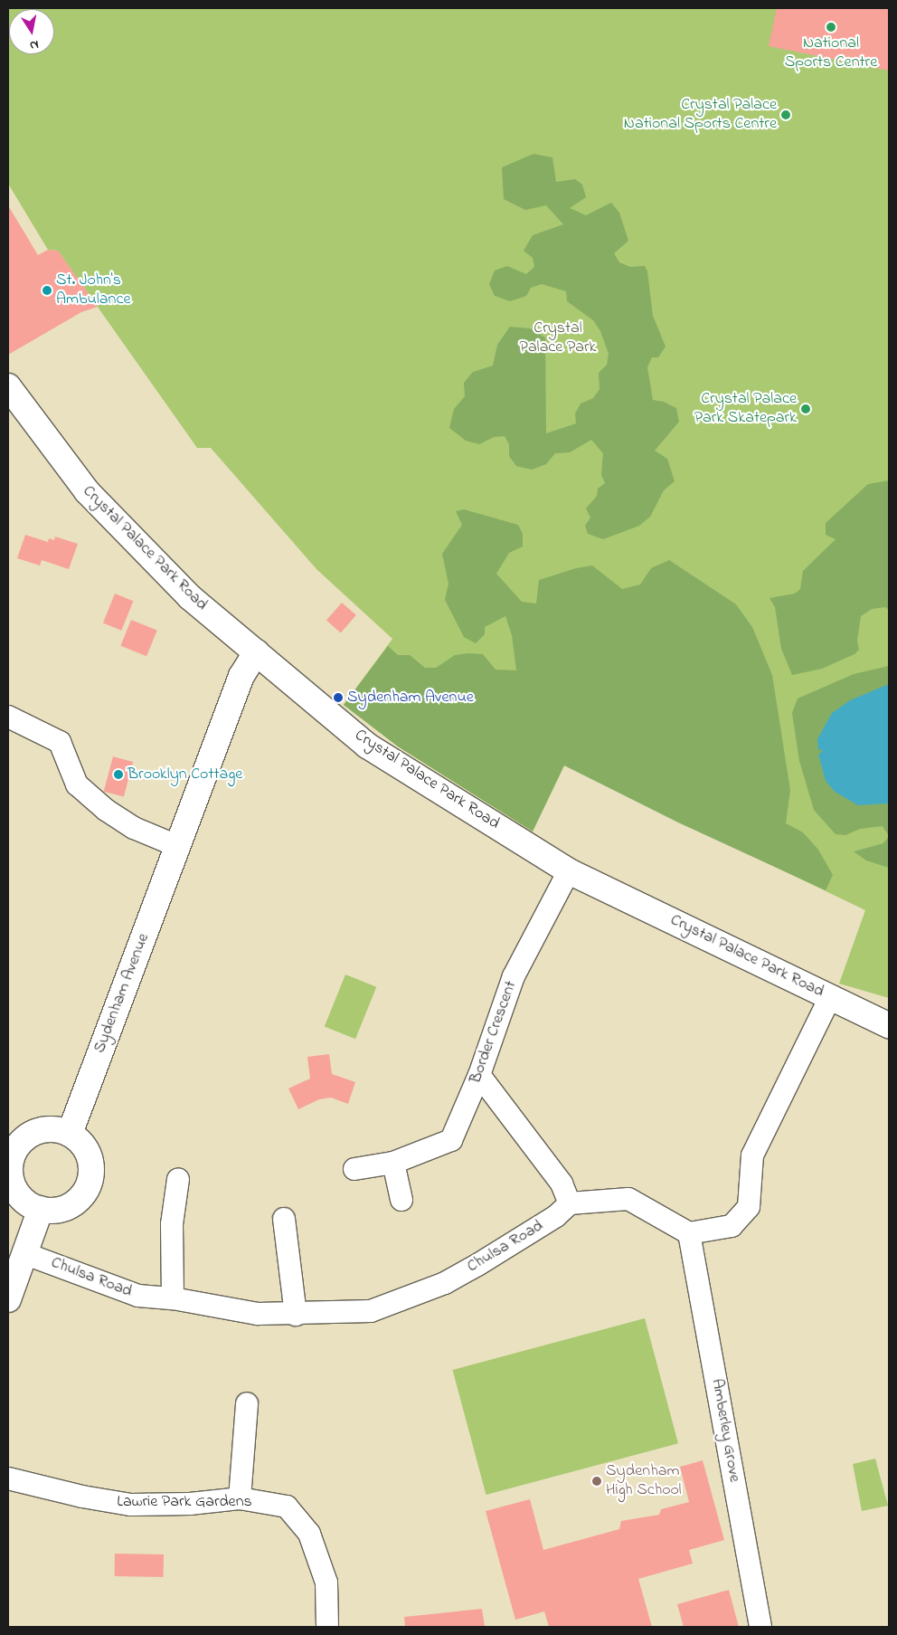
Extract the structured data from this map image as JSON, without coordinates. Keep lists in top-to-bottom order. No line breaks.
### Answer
{"streets":{"main road":["Crystal Palace Park Road","Sydenham Avenue"],"street":["Border Crescent","Chulsa Road","Amberley Grove","Lawrie Park Gardens"]},"crossings":[["Crystal Palace Park Road","Sydenham Avenue"],["Crystal Palace Park Road","Border Crescent"]],"parks":["Crystal Palace Park"],"places":["National Sports Centre","Crystal Palace National Sports Centre","St. John's Ambulance","Crystal Palace Park Skatepark","Sydenham Avenue","Brooklyn Cottage","Sydenham High School"],"north":"bottom"}
